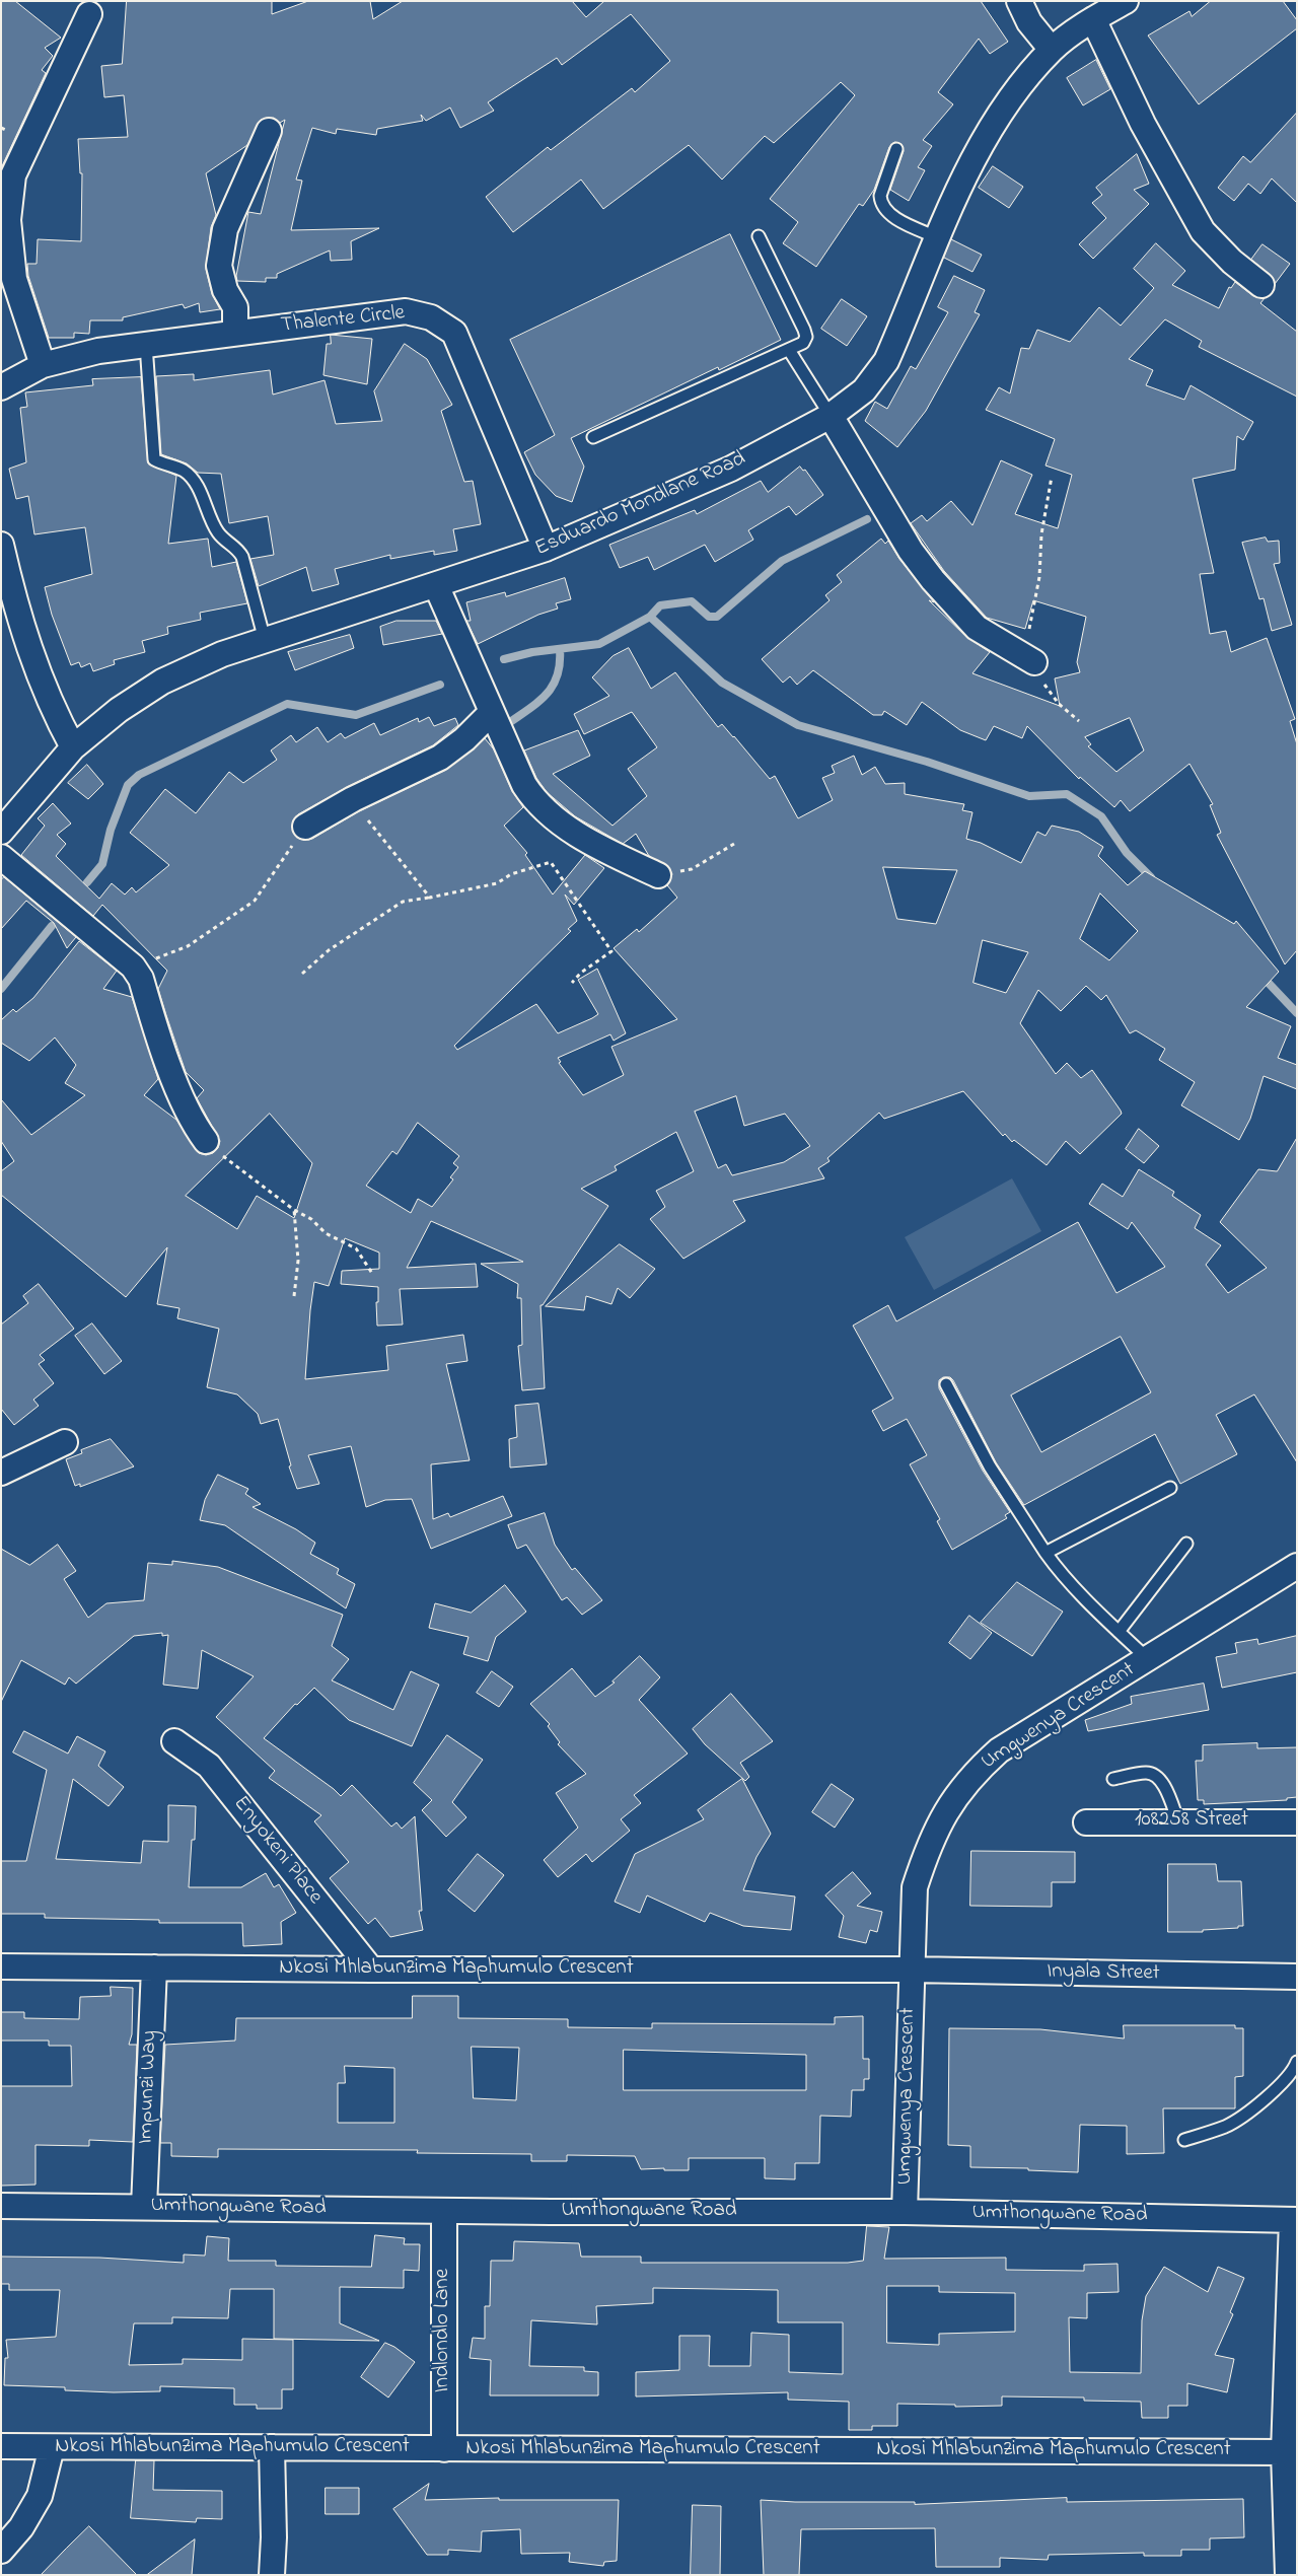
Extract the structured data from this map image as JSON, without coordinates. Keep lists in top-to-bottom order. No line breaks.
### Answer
{"streets":{"street":["Thalente Circle","Esduardo Mondlane Road","Umgwenya Crescent","108258 Street","Enyokeni Place","Nkosi Mhlabunzima Maphumulo Crescent","Inyala Street","Impunzi Way","Umthongwane Road","Indlondlo Lane"]},"crossings":[["Thalente Circle","Esduardo Mondlane Road"],["Umgwenya Crescent","Nkosi Mhlabunzima Maphumulo Crescent"],["Umgwenya Crescent","Inyala Street"],["Umgwenya Crescent","Umthongwane Road"],["Enyokeni Place","Nkosi Mhlabunzima Maphumulo Crescent"],["Nkosi Mhlabunzima Maphumulo Crescent","Inyala Street"],["Nkosi Mhlabunzima Maphumulo Crescent","Impunzi Way"],["Nkosi Mhlabunzima Maphumulo Crescent","Indlondlo Lane"],["Impunzi Way","Umthongwane Road"],["Umthongwane Road","Indlondlo Lane"]]}
